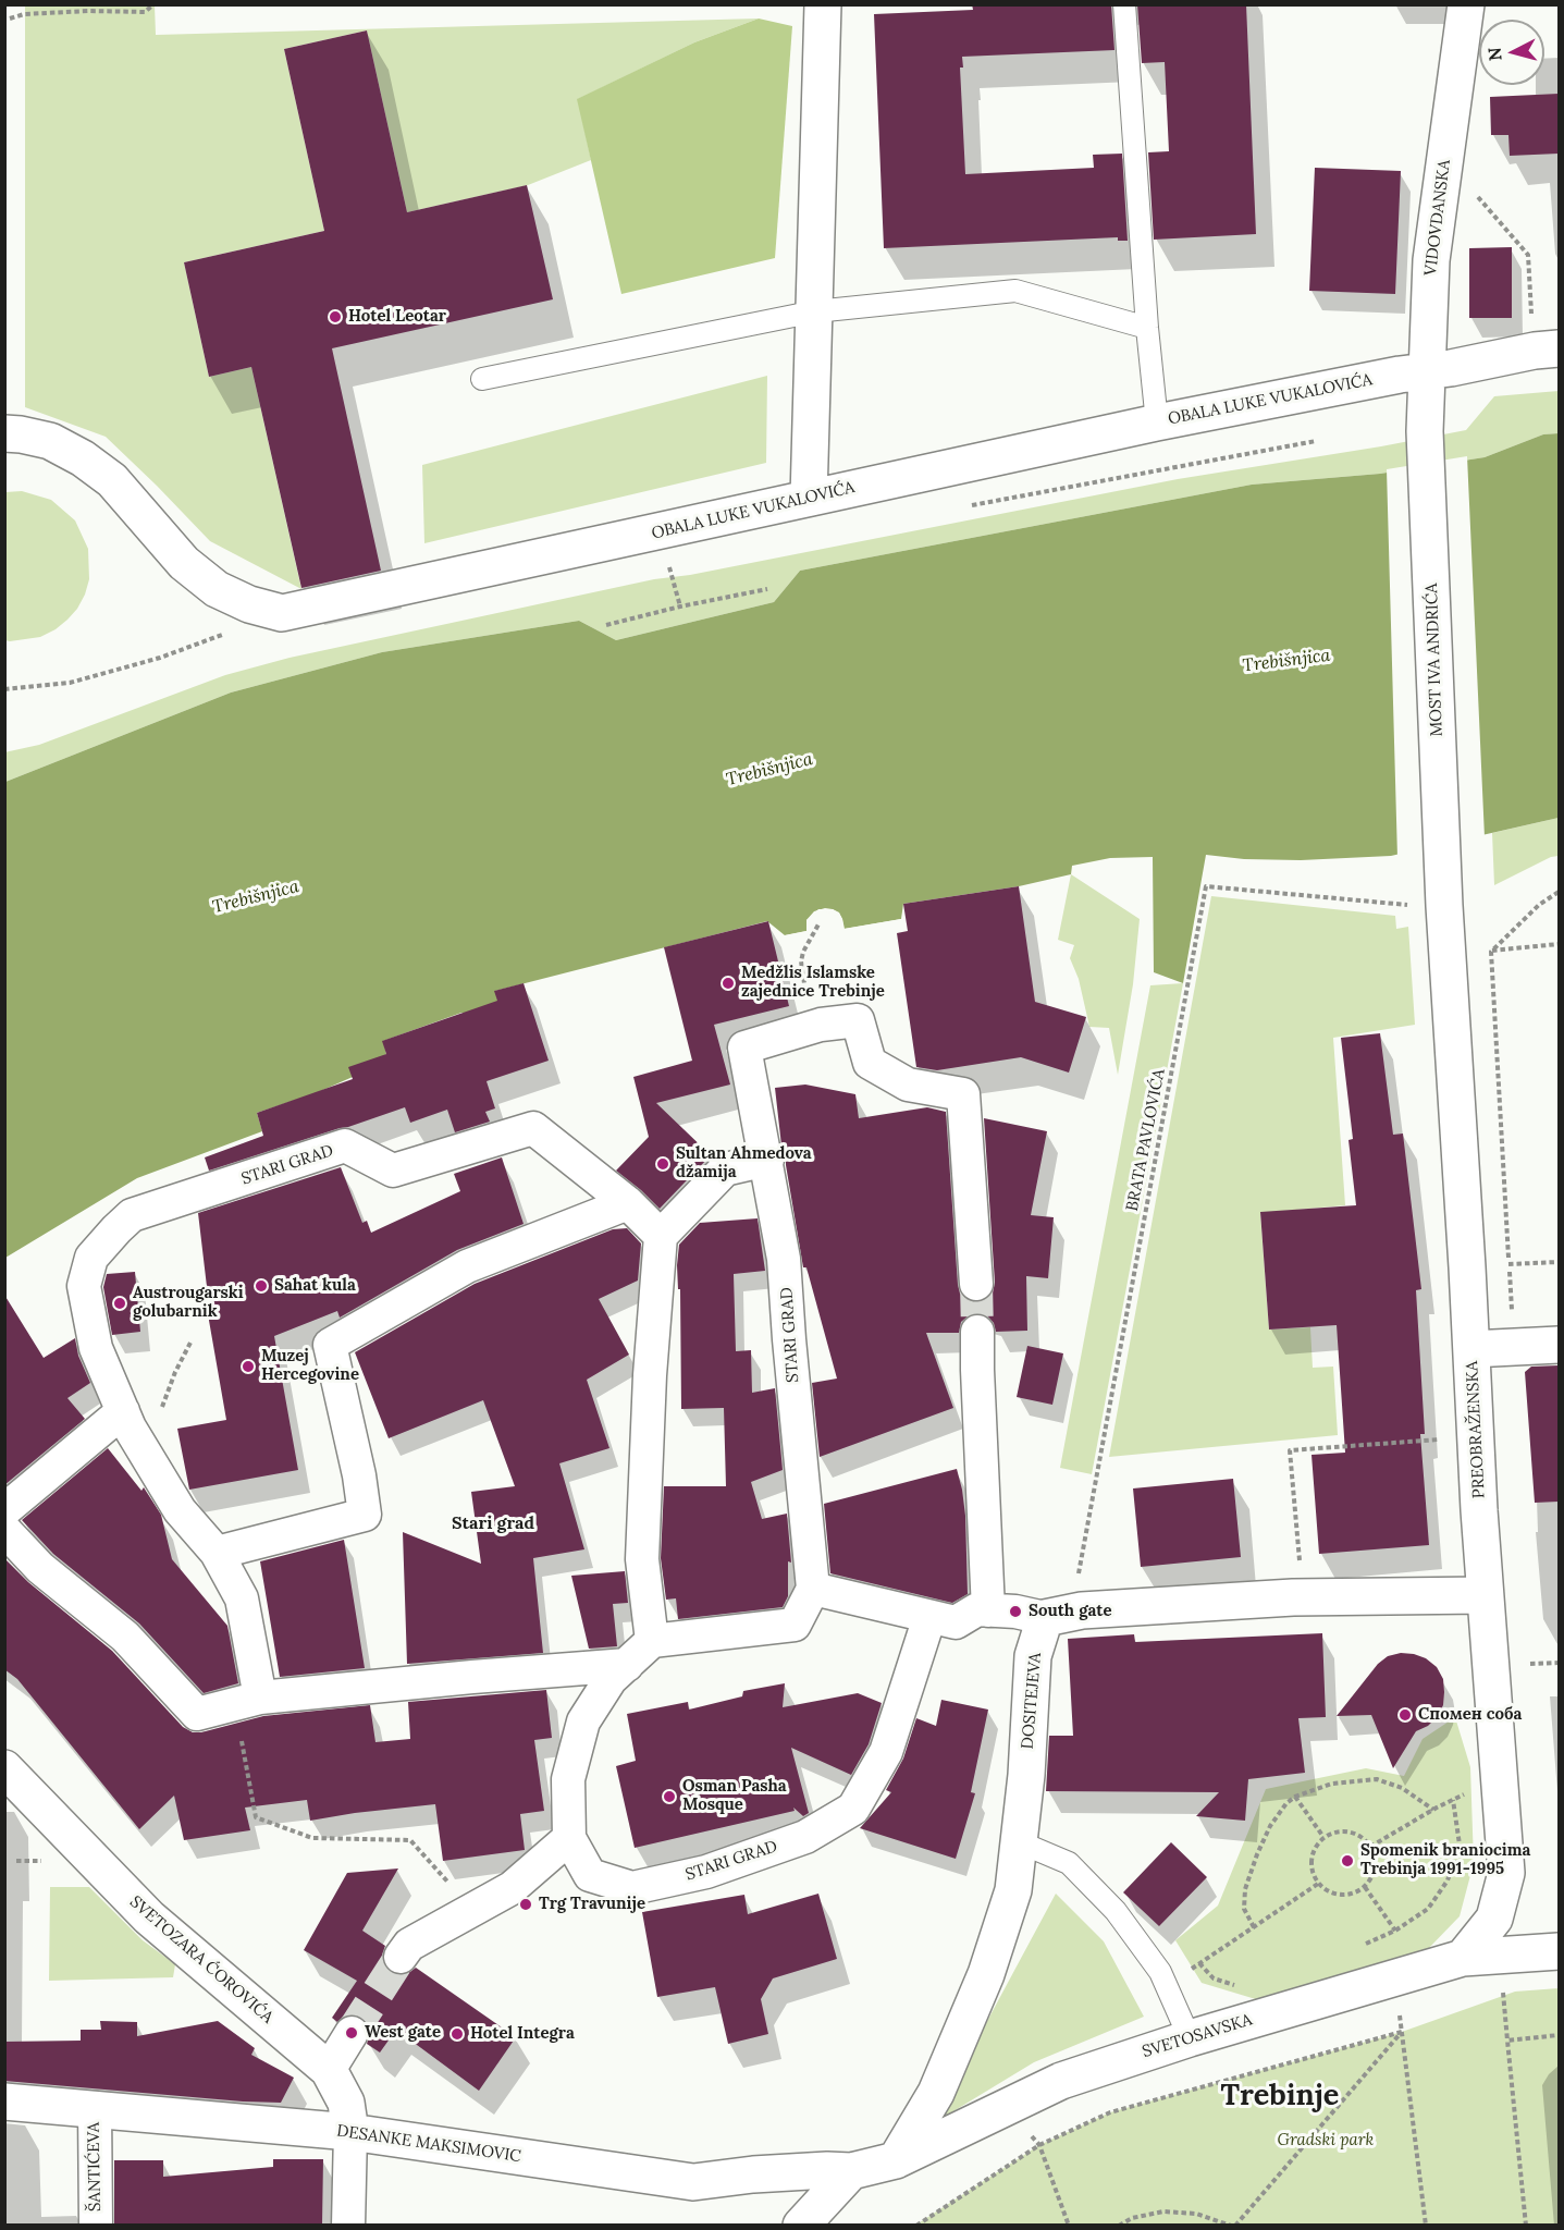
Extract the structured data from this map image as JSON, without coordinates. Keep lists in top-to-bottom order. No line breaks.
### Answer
{"streets":{"street":["VIDOVDANSKA","OBALA LUKE VUKALOVIĆA","MOST IVA ANDRIĆA","STARI GRAD","PREOBRAŽENSKA","DOSITEJEVA","SVETOZARA ĆOROVIĆA","SVETOSAVSKA","DESANKE MAKSIMOVIC","ŠANTIĆEVA"],"path":["BRATA PAVLOVIĆA"]},"crossings":[["VIDOVDANSKA","OBALA LUKE VUKALOVIĆA"],["VIDOVDANSKA","MOST IVA ANDRIĆA"],["MOST IVA ANDRIĆA","PREOBRAŽENSKA"],["BRATA PAVLOVIĆA","DOSITEJEVA"],["PREOBRAŽENSKA","SVETOSAVSKA"],["DOSITEJEVA","SVETOSAVSKA"],["SVETOZARA ĆOROVIĆA","DESANKE MAKSIMOVIC"],["SVETOSAVSKA","DESANKE MAKSIMOVIC"],["DESANKE MAKSIMOVIC","ŠANTIĆEVA"]],"districts":["Stari grad","Trebinje"],"water":["Trebišnjica"],"parks":["Gradski park"],"places":["Hotel Leotar","Medžlis Islamske zajednice Trebinje","Sultan Ahmedova džamija","Sahat kula","Austrougarski golubarnik","Muzej Hercegovine","South gate","Спомен соба","Osman Pasha Mosque","Spomenik braniocima Trebinja 1991-1995","Trg Travunije","West gate","Hotel Integra"],"north":"left"}
